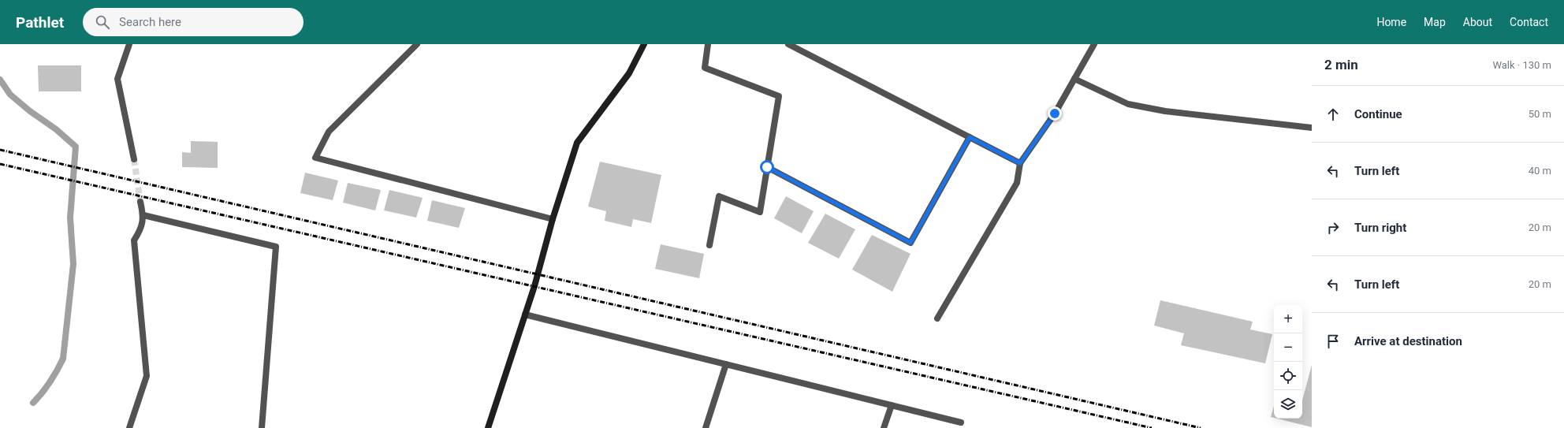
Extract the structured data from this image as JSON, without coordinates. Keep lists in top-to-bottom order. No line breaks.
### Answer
{"page":{"header":"Pathlet","search":"Search here","nav":["Home","Map","About","Contact"],"heading":["2 min","Walk · 130 m"],"list":[["Continue","50 m"],["Turn left","40 m"],["Turn right","20 m"],["Turn left","20 m"],"Arrive at destination"],"map_buttons":["+","−"]}}
